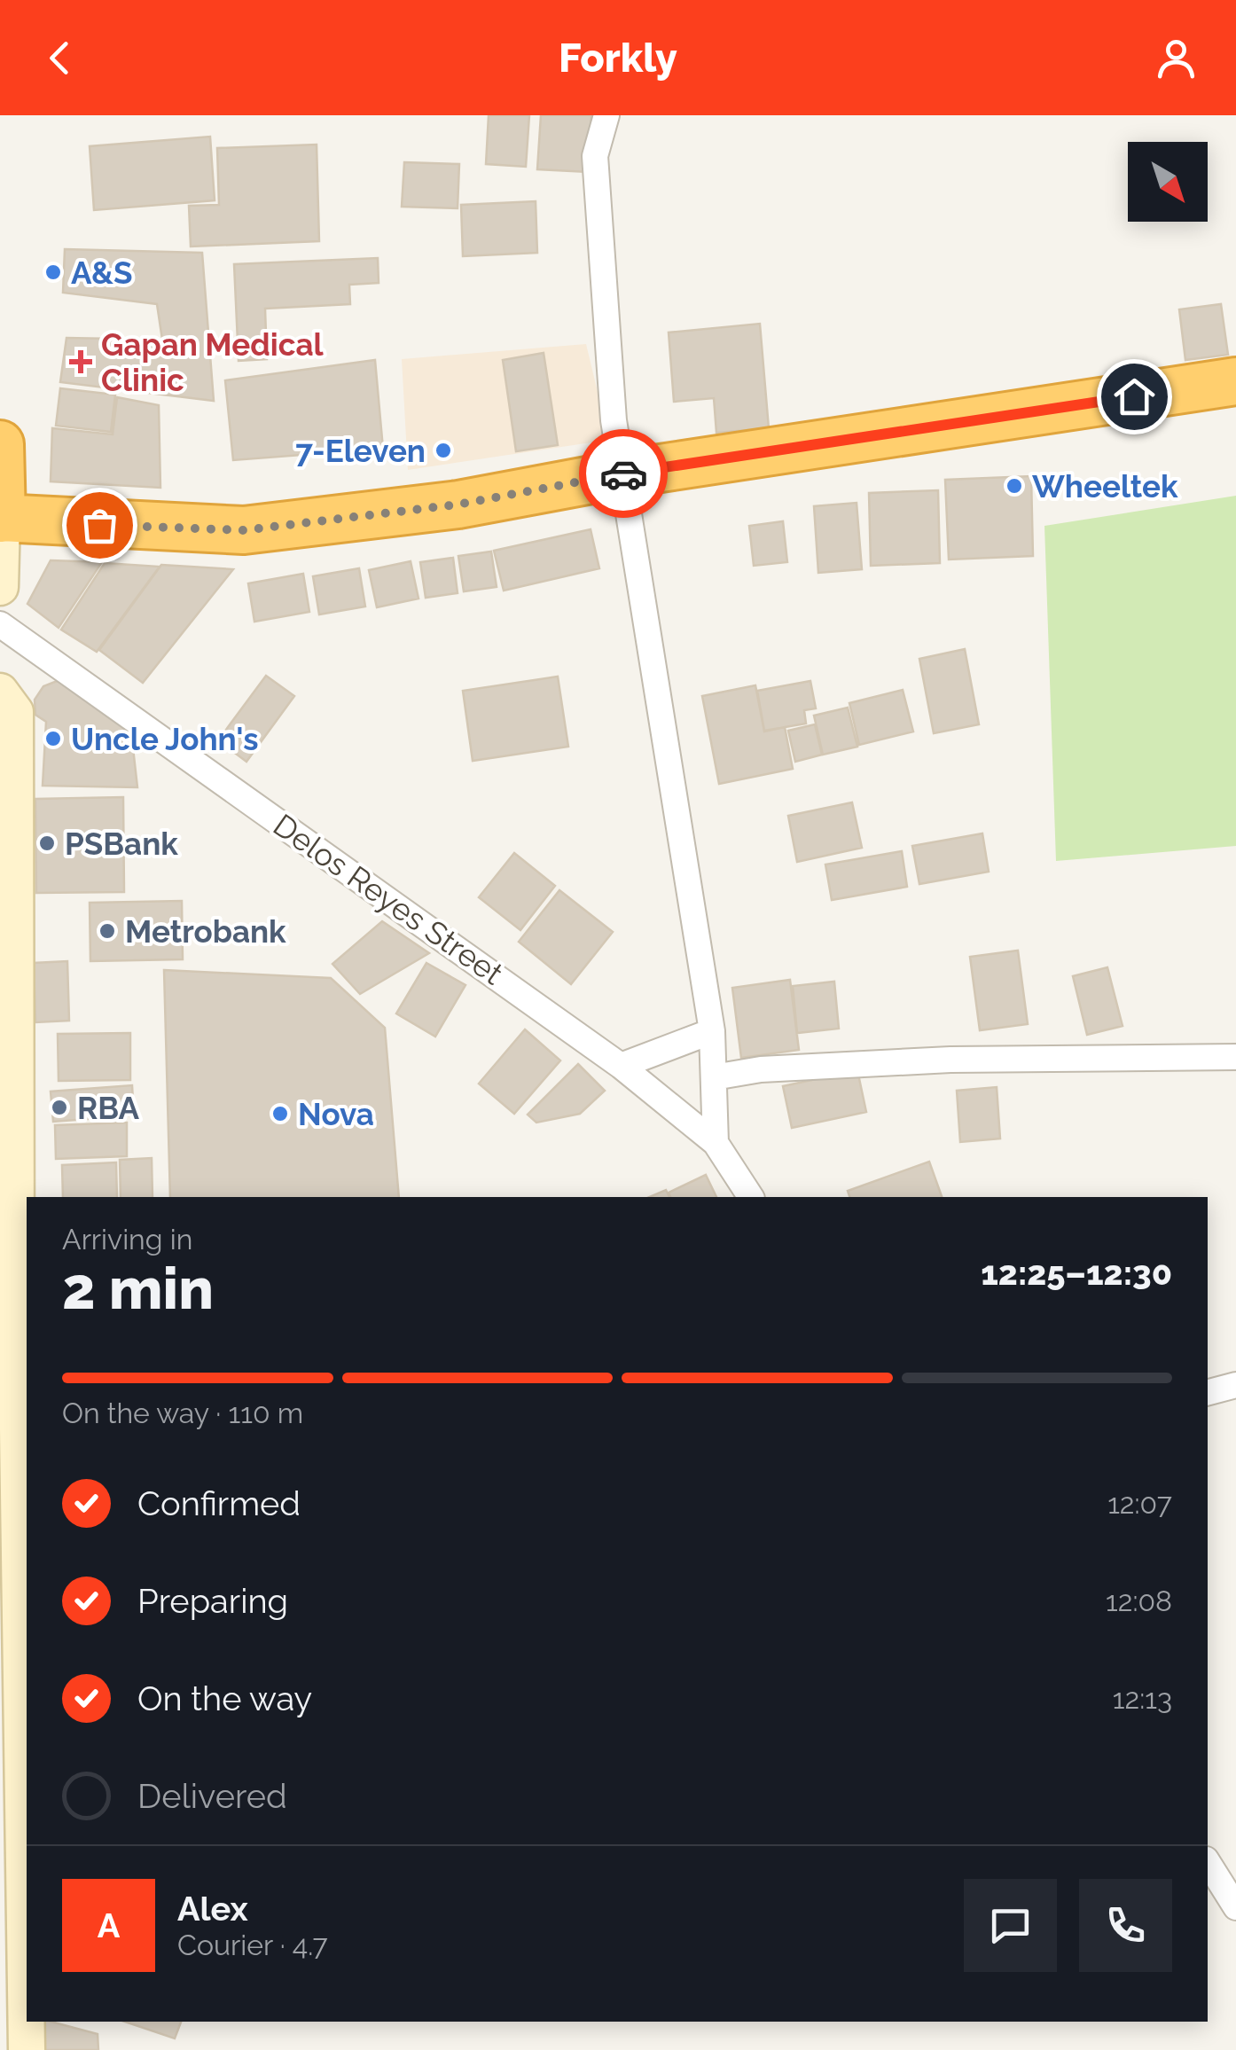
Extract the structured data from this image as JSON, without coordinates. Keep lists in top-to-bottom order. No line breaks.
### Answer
{"streets":{"street":["Delos Reyes Street"]},"places":{"other":["A&S","7-Eleven","Wheeltek","Uncle John's","PSBank","Metrobank","RBA","Nova"],"health":["Gapan Medical Clinic"]},"north":"bottom right","page":{"header":"Forkly","heading":["2 min","Arriving in","12:25–12:30"],"panel":["Alex","Courier · 4.7"],"bar":"On the way · 110 m","list":[["Confirmed","12:07"],["Preparing","12:08"],["On the way","12:13"],"Delivered"],"round":"A"}}
